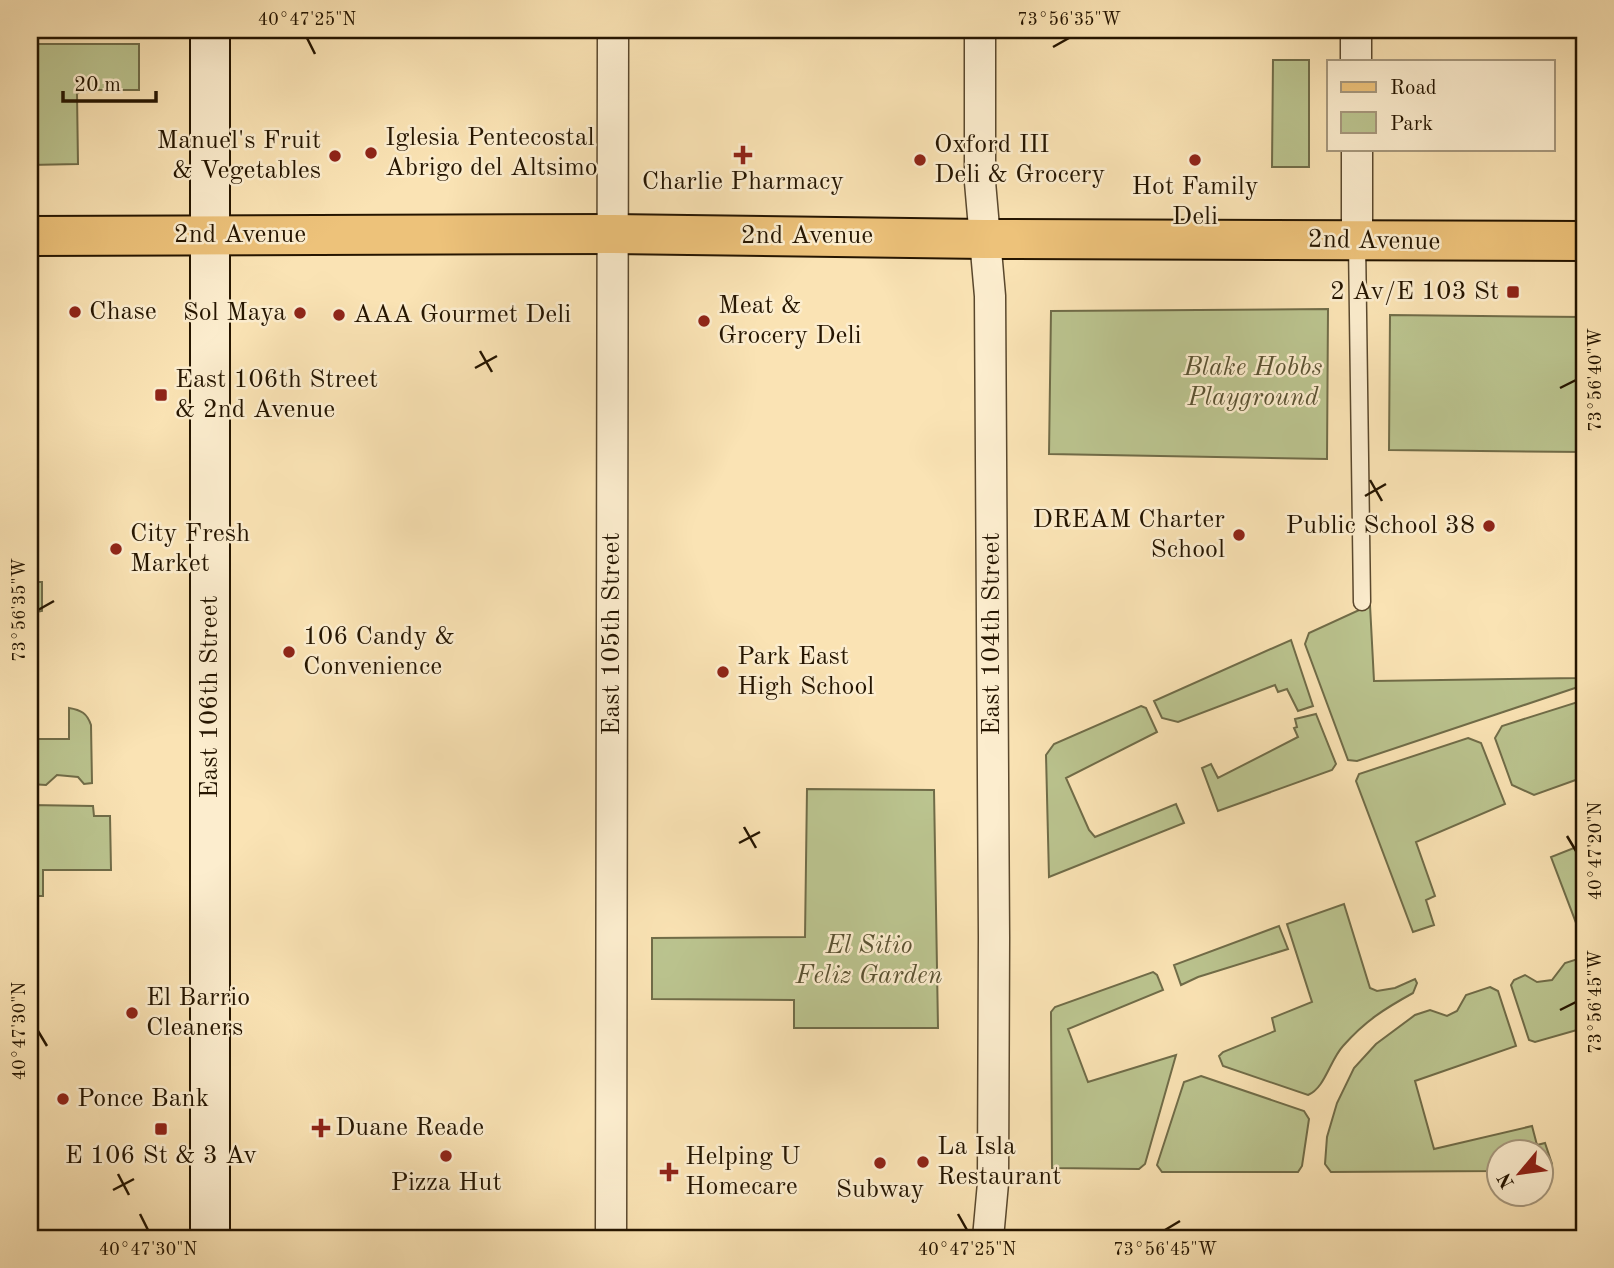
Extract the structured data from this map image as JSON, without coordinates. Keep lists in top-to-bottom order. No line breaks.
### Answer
{"streets":{"main road":["2nd Avenue","East 106th Street"],"street":["East 105th Street","East 104th Street"]},"crossings":[["2nd Avenue","East 105th Street"],["2nd Avenue","East 104th Street"],["2nd Avenue","East 106th Street"]],"parks":["Blake Hobbs Playground","El Sitio Feliz Garden"],"places":{"other":["Iglesia Pentecostal Abrigo del Altsimo","Manuel's Fruit & Vegetables","Oxford III Deli & Grocery","Hot Family Deli","Chase","Sol Maya","AAA Gourmet Deli","Meat & Grocery Deli","Public School 38","DREAM Charter School","City Fresh Market","106 Candy & Convenience","Park East High School","El Barrio Cleaners","Ponce Bank","Pizza Hut","La Isla Restaurant","Subway"],"health":["Charlie Pharmacy","Duane Reade","Helping U Homecare"],"transit":["2 Av/E 103 St","East 106th Street & 2nd Avenue","E 106 St & 3 Av"]},"legend":["Road","Park"],"scale_bar":"20 m","north":"bottom left","coordinates":["40°47'25\"N","73°56'35\"W","73°56'40\"W","40°47'20\"N","73°56'45\"W","40°47'30\"N"]}
